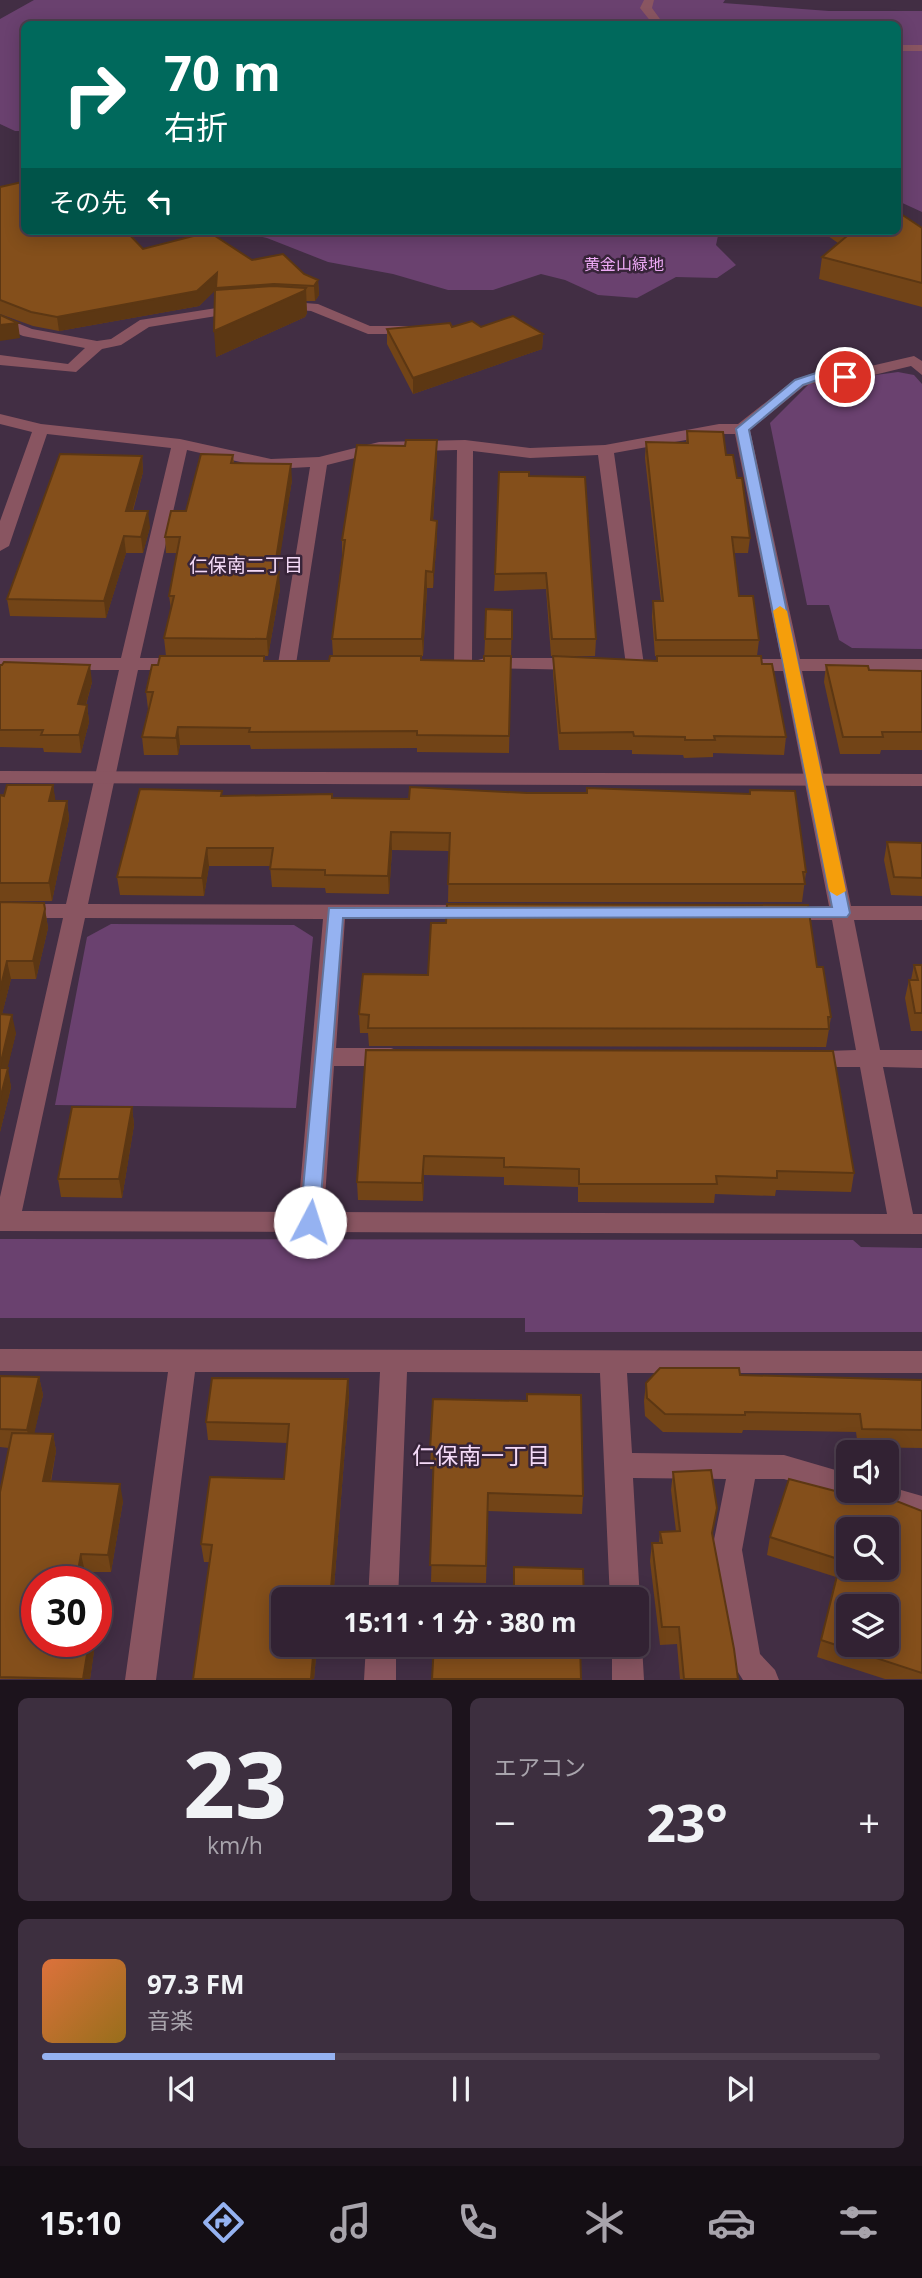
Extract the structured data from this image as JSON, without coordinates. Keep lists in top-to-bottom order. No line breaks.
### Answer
{"districts":["仁保南二丁目","仁保南一丁目"],"parks":["黄金山緑地"],"page":{"turn":["70 m","右折"],"then":"その先","limit":"30","trip":"15:11 · 1 分 · 380 m","tile":[["23","km/h"],"エアコン"],"heat":["−","23°","+"],"song":["97.3 FM","音楽"],"tabs":"15:10"}}
